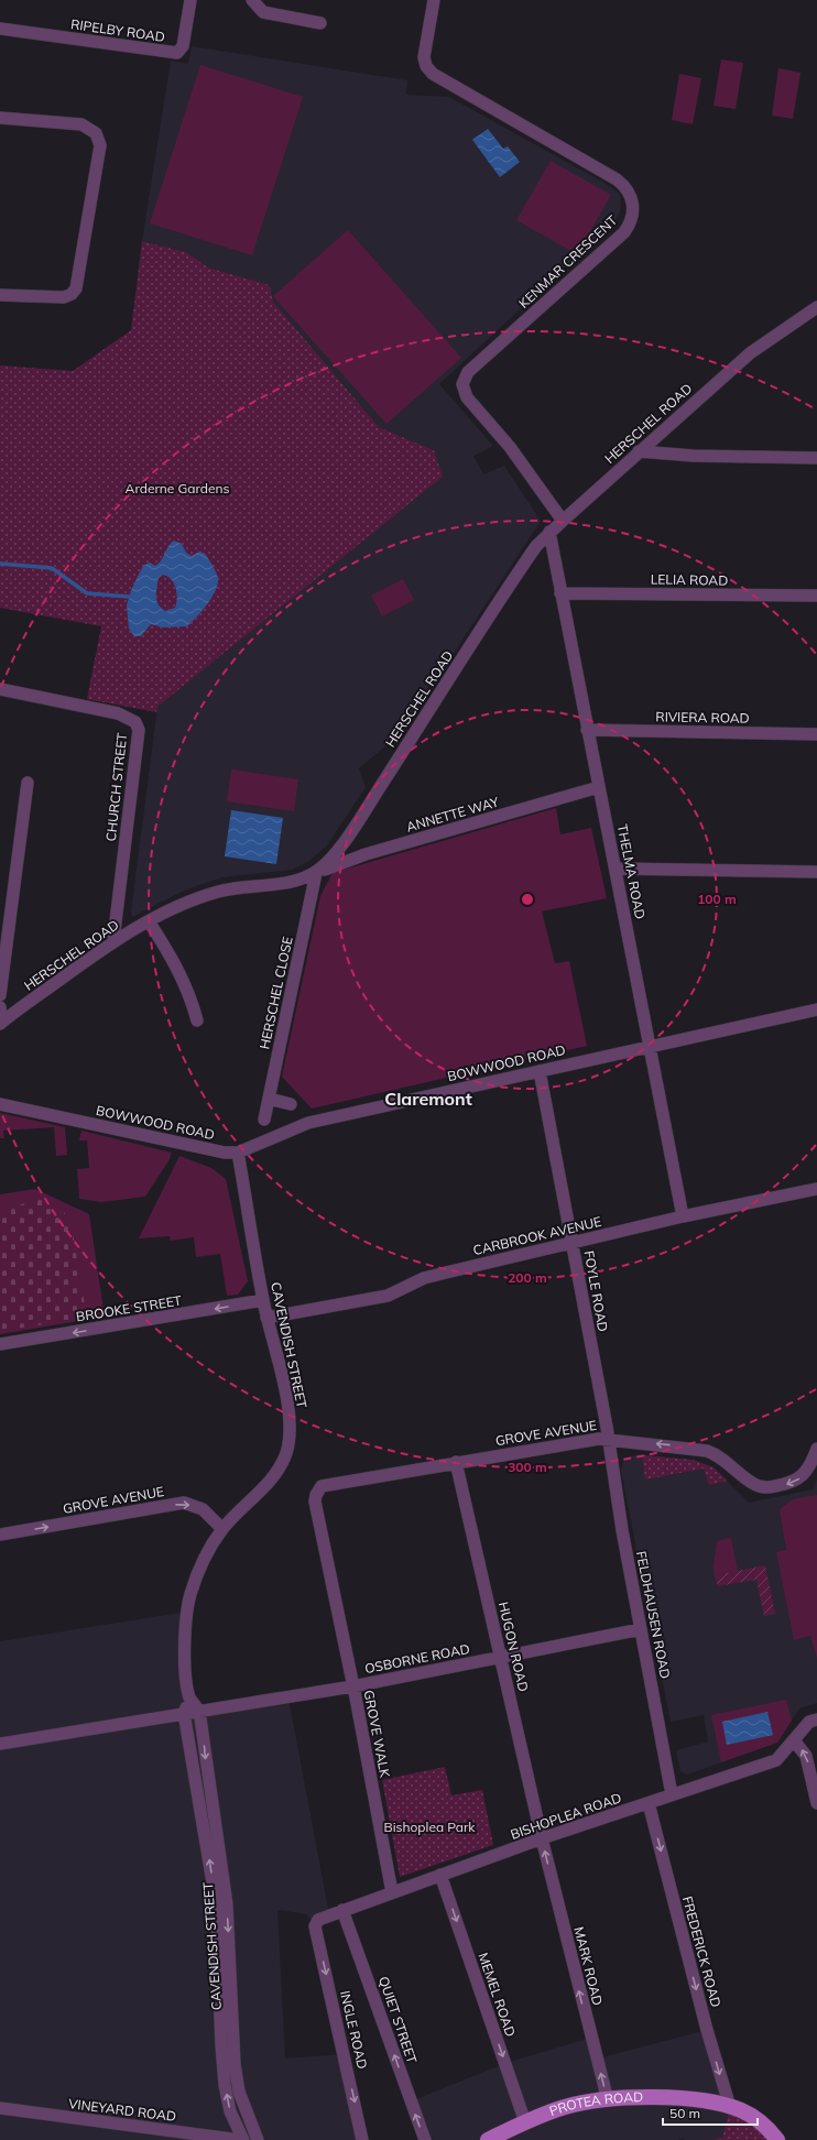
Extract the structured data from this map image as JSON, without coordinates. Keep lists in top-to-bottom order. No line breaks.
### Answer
{"streets":{"main road":["PROTEA ROAD"],"street":["RIPELBY ROAD","KENMAR CRESCENT","HERSCHEL ROAD","LELIA ROAD","RIVIERA ROAD","CHURCH STREET","ANNETTE WAY","THELMA ROAD","HERSCHEL CLOSE","BOWWOOD ROAD","CARBROOK AVENUE","FOYLE ROAD","BROOKE STREET","CAVENDISH STREET","GROVE AVENUE","FELDHAUSEN ROAD","HUGON ROAD","OSBORNE ROAD","GROVE WALK","BISHOPLEA ROAD","FREDERICK ROAD","MARK ROAD","MEMEL ROAD","QUIET STREET","INGLE ROAD","VINEYARD ROAD"]},"crossings":[["KENMAR CRESCENT","HERSCHEL ROAD"],["HERSCHEL ROAD","CHURCH STREET"],["HERSCHEL ROAD","ANNETTE WAY"],["HERSCHEL ROAD","THELMA ROAD"],["HERSCHEL ROAD","HERSCHEL CLOSE"],["LELIA ROAD","THELMA ROAD"],["RIVIERA ROAD","THELMA ROAD"],["ANNETTE WAY","THELMA ROAD"],["ANNETTE WAY","HERSCHEL CLOSE"],["THELMA ROAD","BOWWOOD ROAD"],["THELMA ROAD","CARBROOK AVENUE"],["BOWWOOD ROAD","FOYLE ROAD"],["BOWWOOD ROAD","CAVENDISH STREET"],["CARBROOK AVENUE","FOYLE ROAD"],["CARBROOK AVENUE","CAVENDISH STREET"],["FOYLE ROAD","GROVE AVENUE"],["FOYLE ROAD","FELDHAUSEN ROAD"],["BROOKE STREET","CAVENDISH STREET"],["CAVENDISH STREET","GROVE AVENUE"],["CAVENDISH STREET","OSBORNE ROAD"],["CAVENDISH STREET","VINEYARD ROAD"],["GROVE AVENUE","FELDHAUSEN ROAD"],["GROVE AVENUE","HUGON ROAD"],["GROVE AVENUE","GROVE WALK"],["FELDHAUSEN ROAD","OSBORNE ROAD"],["FELDHAUSEN ROAD","BISHOPLEA ROAD"],["HUGON ROAD","OSBORNE ROAD"],["HUGON ROAD","BISHOPLEA ROAD"],["HUGON ROAD","MARK ROAD"],["OSBORNE ROAD","GROVE WALK"],["GROVE WALK","BISHOPLEA ROAD"],["BISHOPLEA ROAD","FREDERICK ROAD"],["BISHOPLEA ROAD","MARK ROAD"],["BISHOPLEA ROAD","MEMEL ROAD"],["BISHOPLEA ROAD","QUIET STREET"],["BISHOPLEA ROAD","INGLE ROAD"],["FREDERICK ROAD","PROTEA ROAD"],["MARK ROAD","PROTEA ROAD"],["MEMEL ROAD","PROTEA ROAD"]],"one_way":["BROOKE STREET","FREDERICK ROAD","MARK ROAD","MEMEL ROAD","QUIET STREET","INGLE ROAD"],"districts":["Claremont"],"parks":["Arderne Gardens","Bishoplea Park"],"scale_bar":"50 m","rings":["100 m","200 m","300 m"]}
